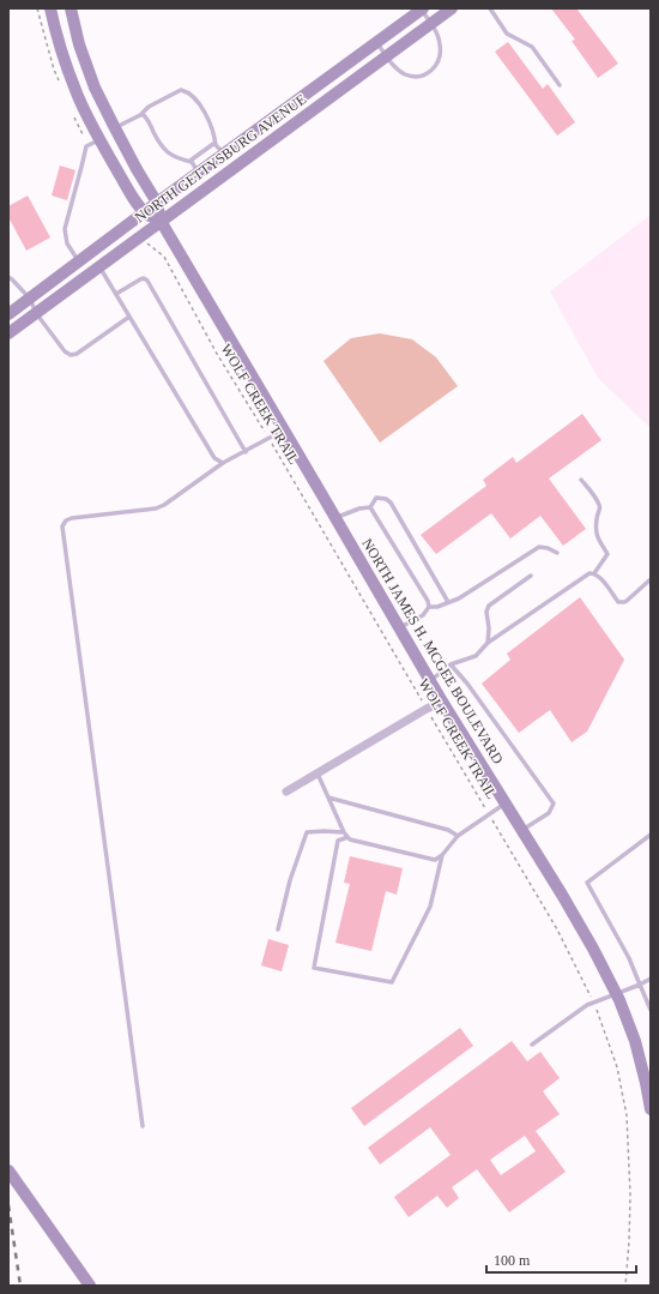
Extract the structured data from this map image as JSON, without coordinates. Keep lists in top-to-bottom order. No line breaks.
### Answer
{"streets":{"main road":["NORTH GETTYSBURG AVENUE","NORTH JAMES H. MCGEE BOULEVARD"],"path":["WOLF CREEK TRAIL"]},"crossings":[["NORTH GETTYSBURG AVENUE","NORTH JAMES H. MCGEE BOULEVARD"]],"scale_bar":"100 m"}
